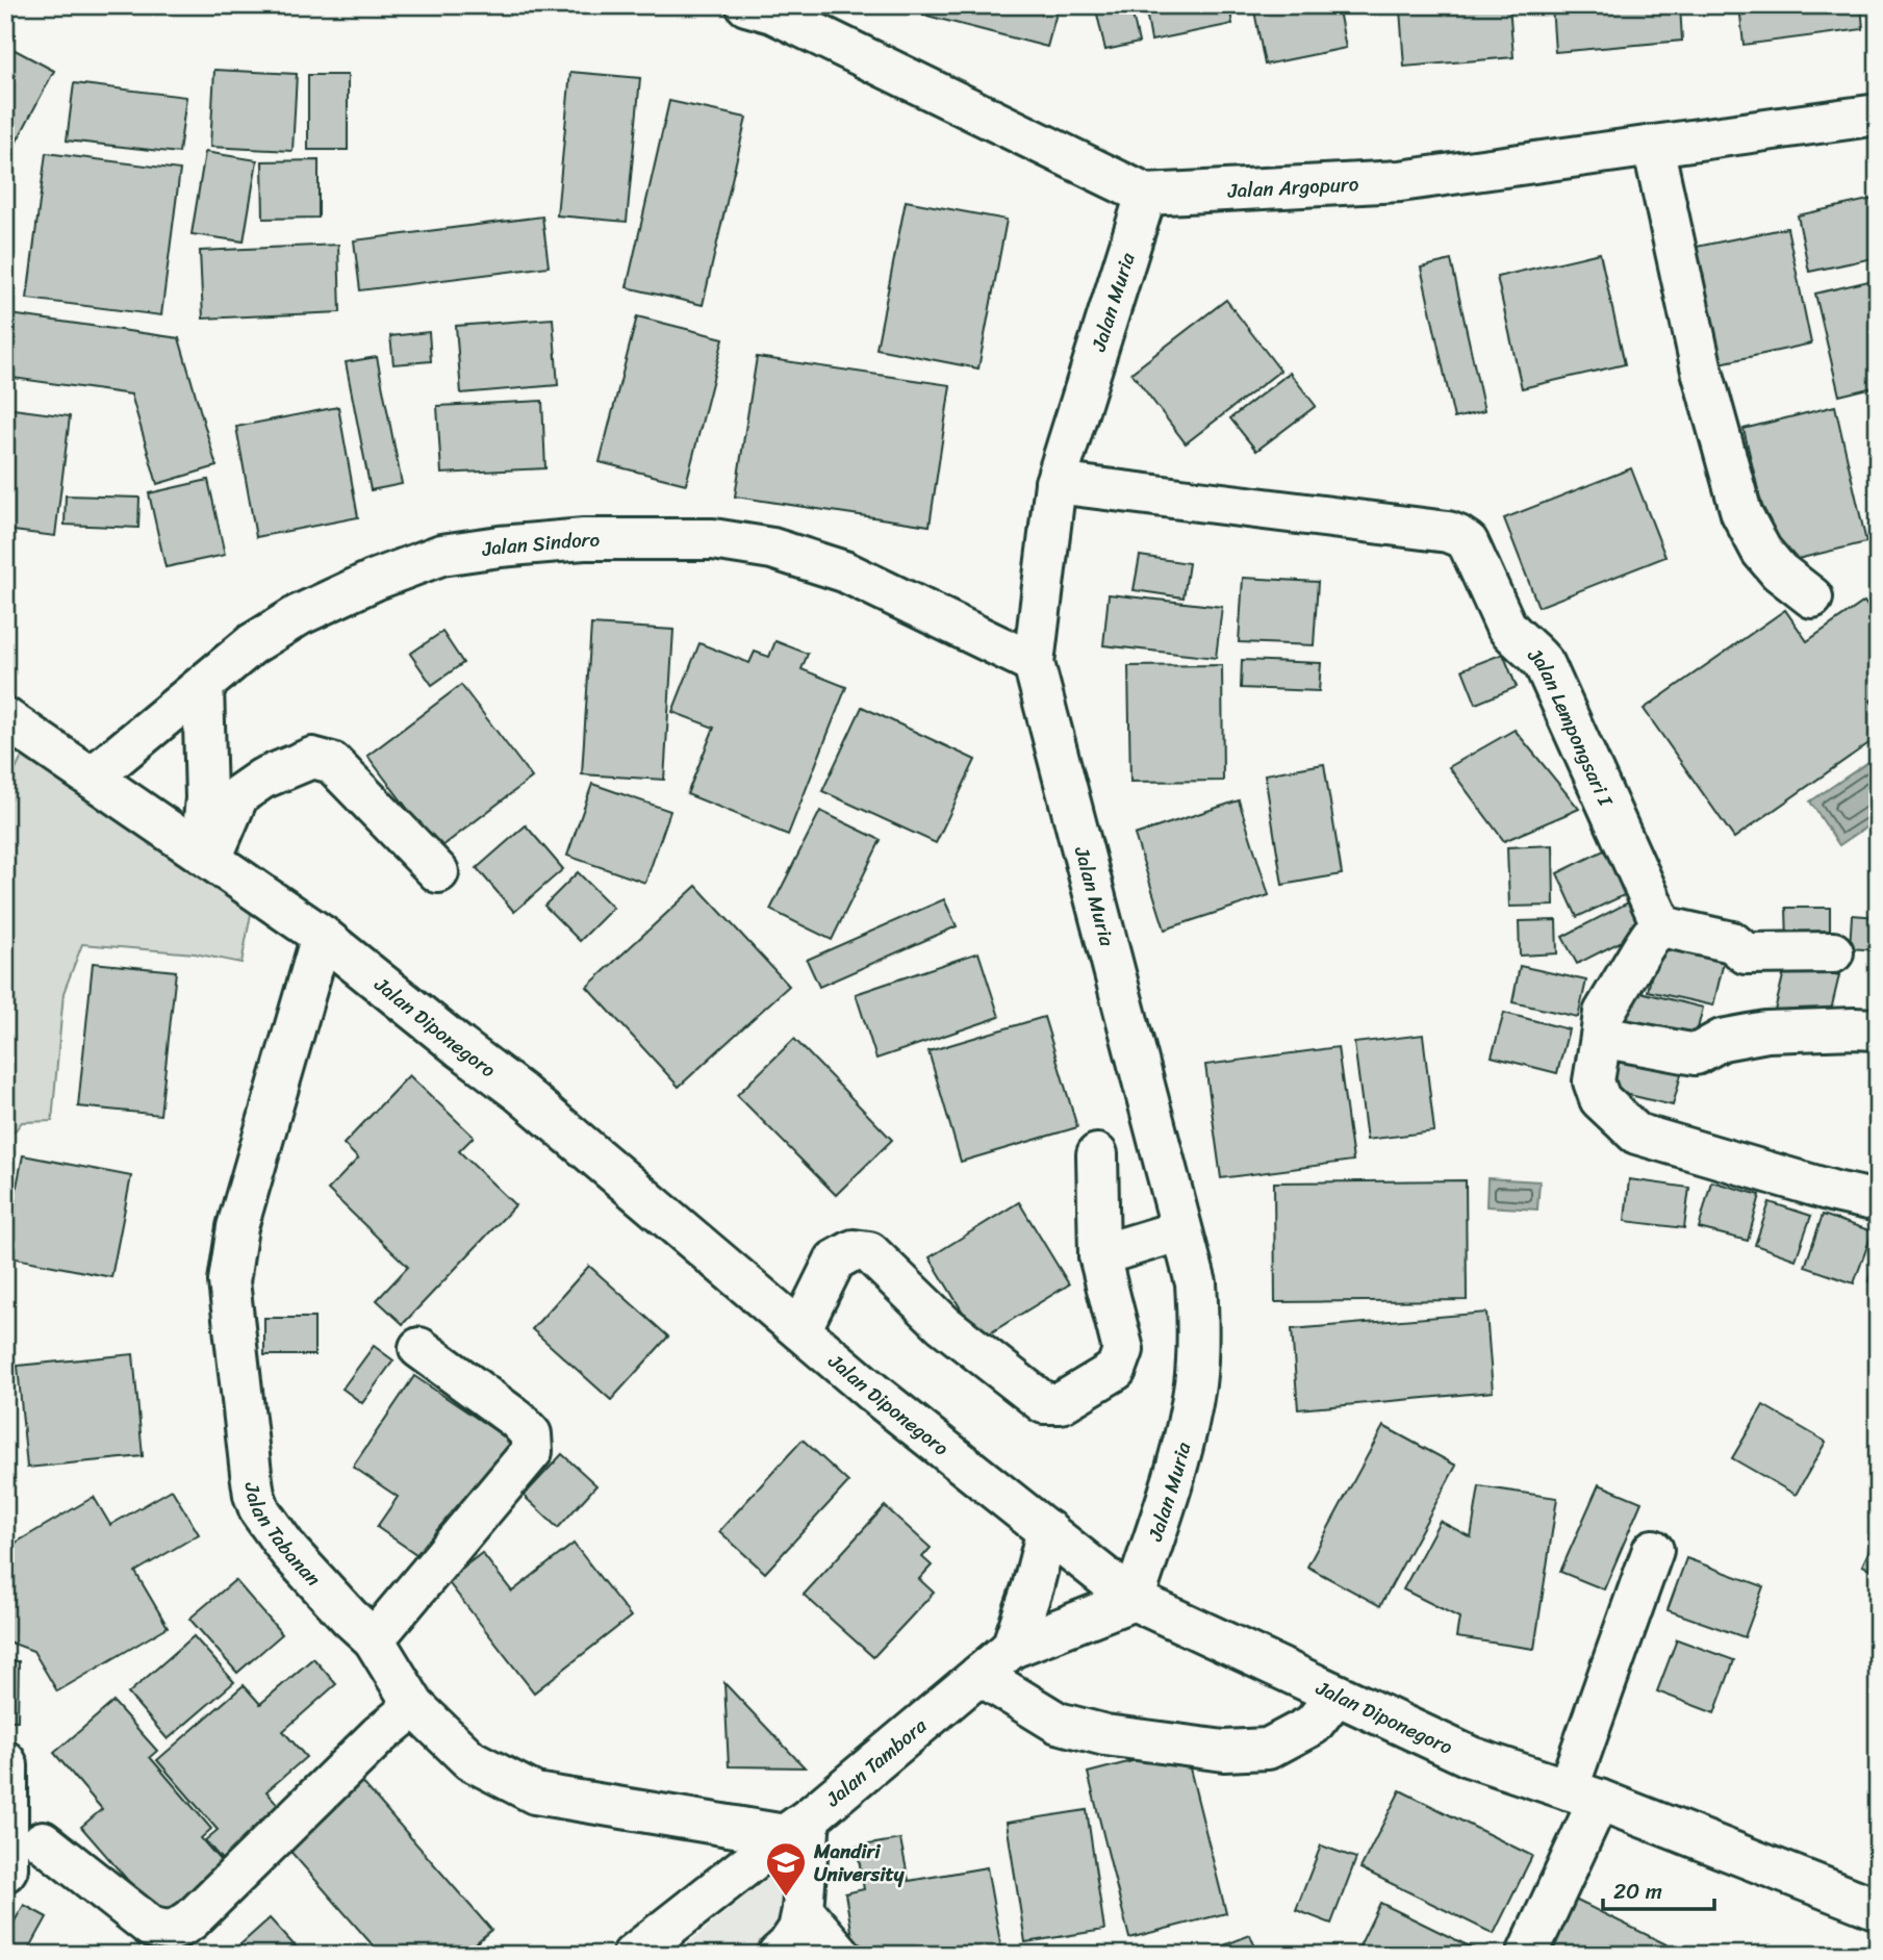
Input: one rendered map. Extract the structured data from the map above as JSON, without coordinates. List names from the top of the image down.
{
  "streets": {
    "street": [
      "Jalan Argopuro",
      "Jalan Muria",
      "Jalan Sindoro",
      "Jalan Lempongsari I",
      "Jalan Diponegoro",
      "Jalan Tabanan",
      "Jalan Tambora"
    ]
  },
  "crossings": [
    ["Jalan Argopuro", "Jalan Muria"],
    ["Jalan Muria", "Jalan Sindoro"],
    ["Jalan Muria", "Jalan Lempongsari I"],
    ["Jalan Muria", "Jalan Diponegoro"],
    ["Jalan Muria", "Jalan Tambora"],
    ["Jalan Sindoro", "Jalan Diponegoro"],
    ["Jalan Diponegoro", "Jalan Tabanan"],
    ["Jalan Diponegoro", "Jalan Tambora"],
    ["Jalan Tabanan", "Jalan Tambora"]
  ],
  "places": {
    "school or university": ["Mandiri University"]
  },
  "scale_bar": "20 m"
}
